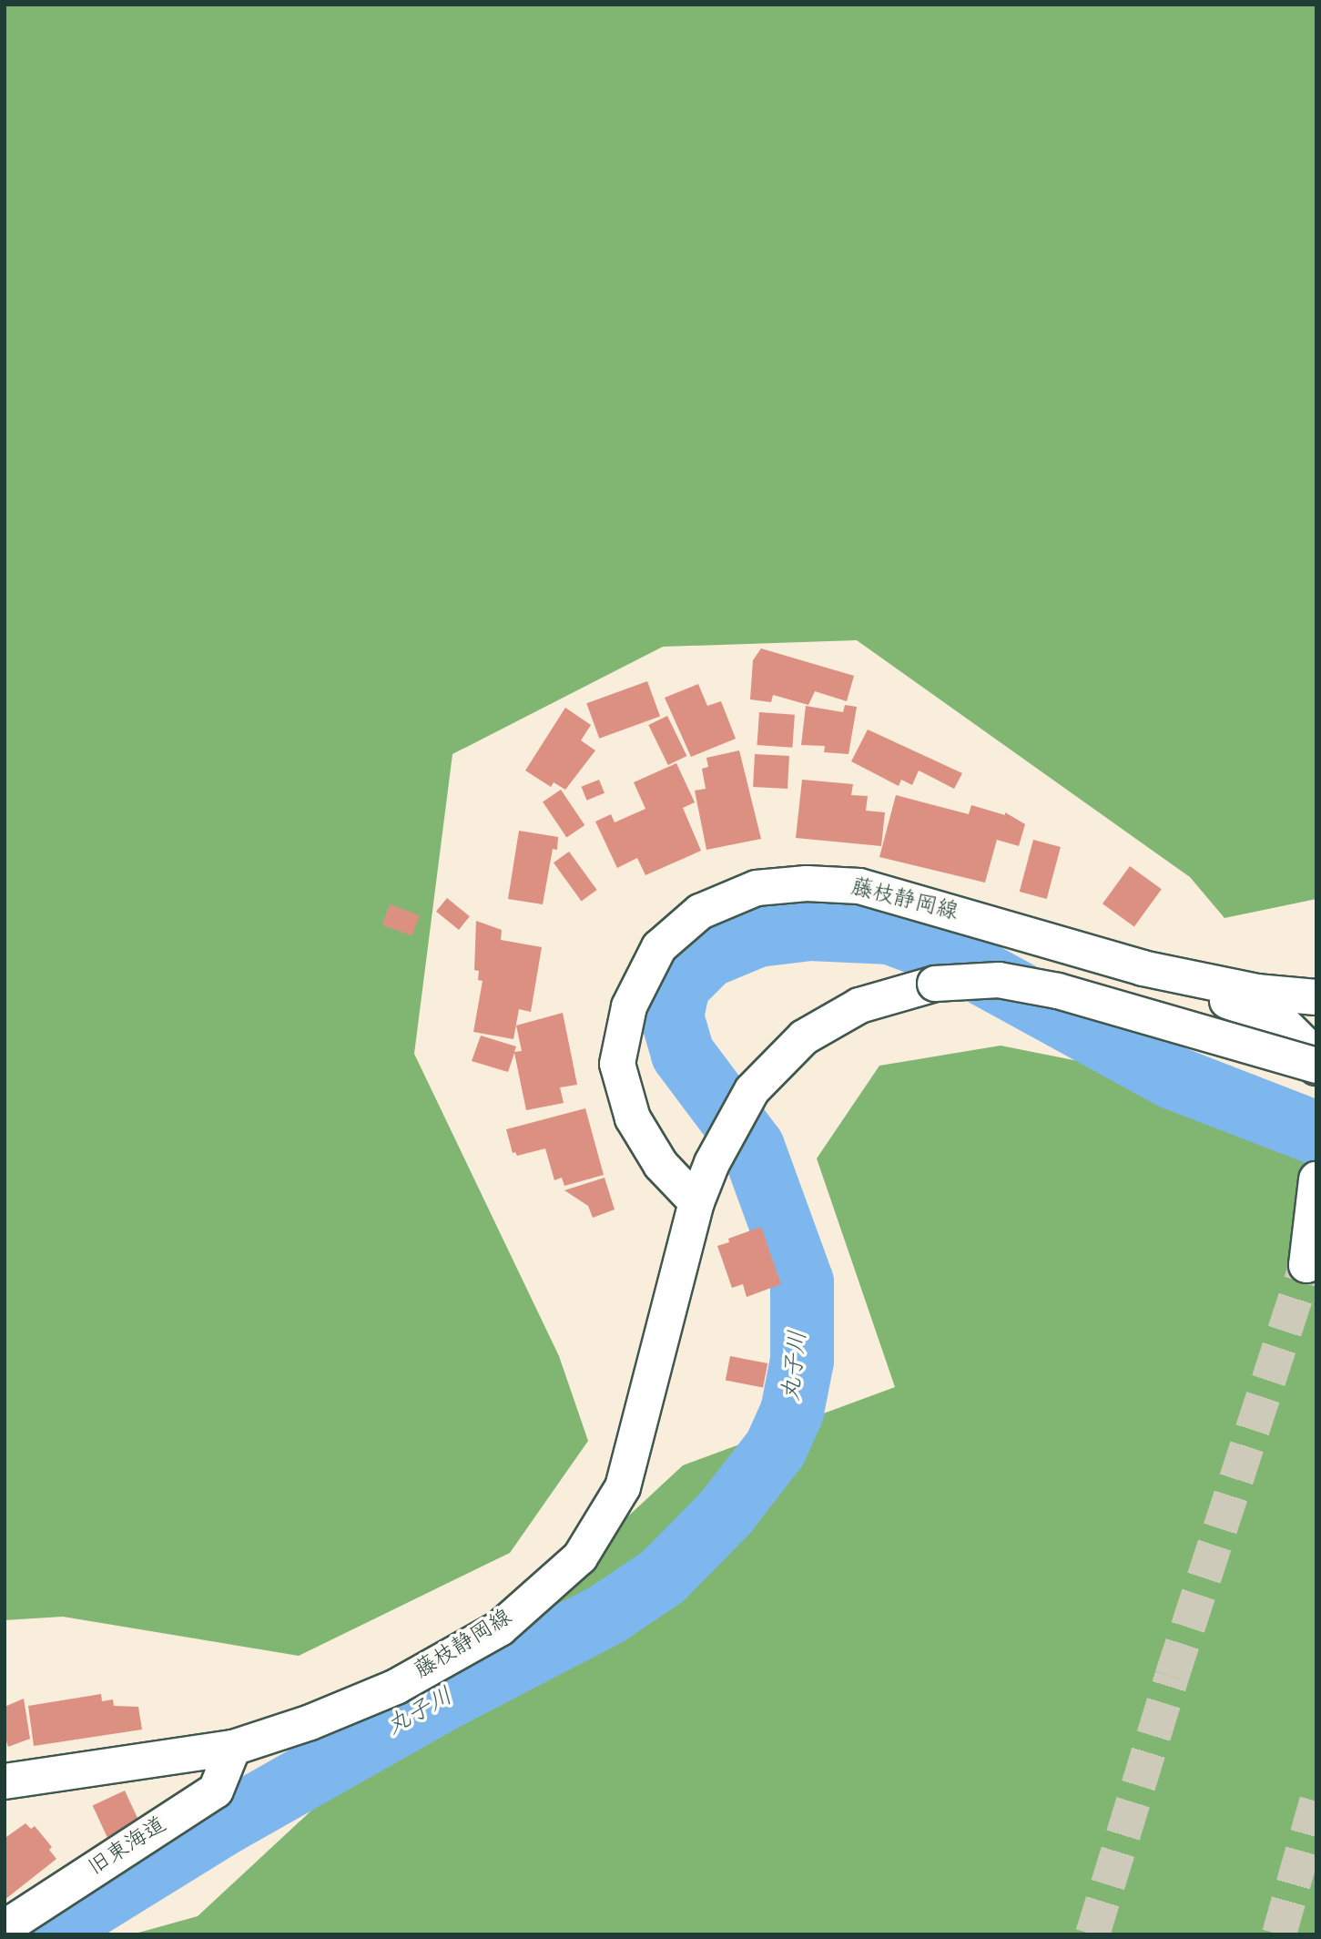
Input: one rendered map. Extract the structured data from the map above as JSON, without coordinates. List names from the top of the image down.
{
  "streets": {
    "main road": ["藤枝静岡線", "旧東海道"]
  },
  "crossings": [
    ["藤枝静岡線", "旧東海道"]
  ],
  "water": ["丸子川"]
}
